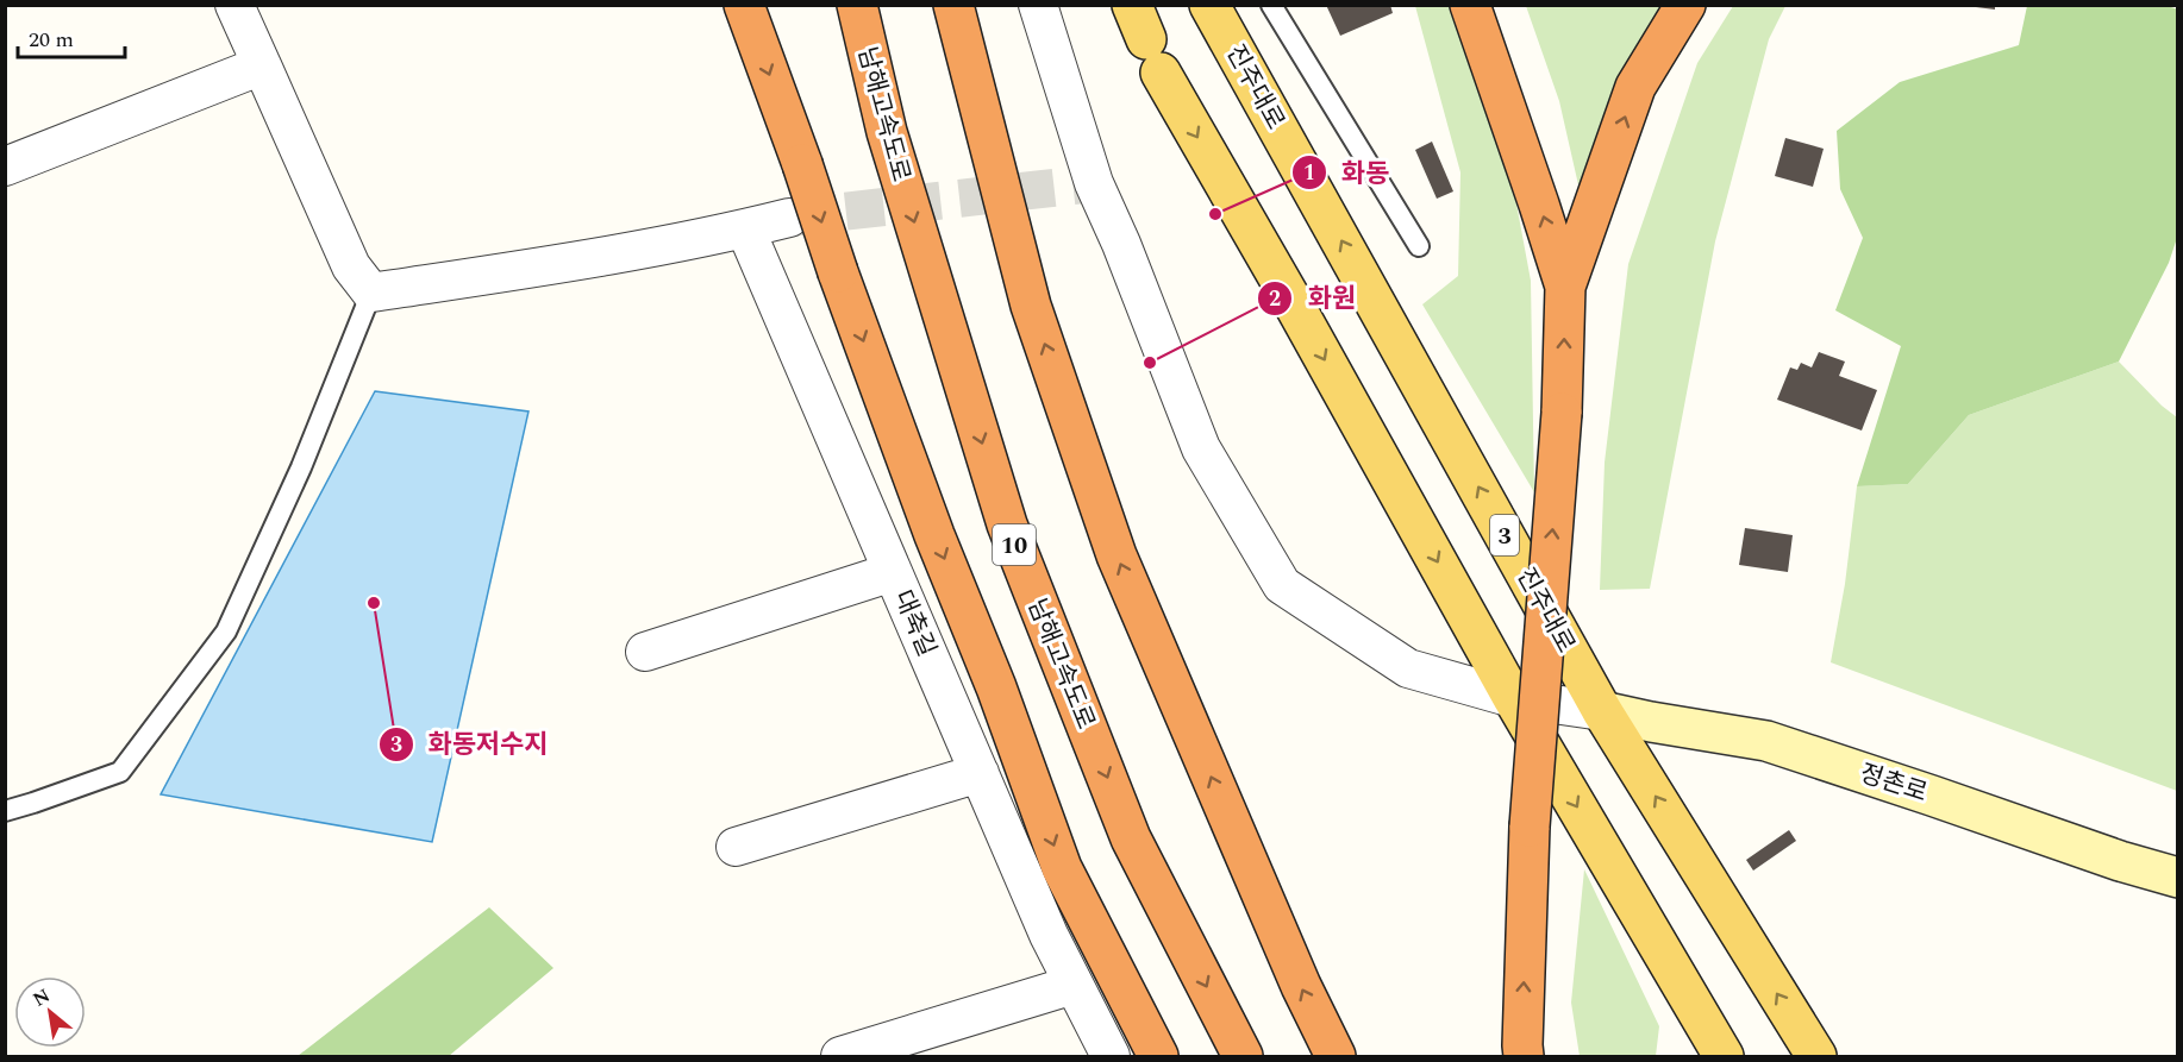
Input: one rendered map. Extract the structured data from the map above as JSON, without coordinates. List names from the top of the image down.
{
  "streets": {
    "highway": ["남해고속도로", "10"],
    "main road": ["진주대로", "3", "정촌로"],
    "street": ["대축길"]
  },
  "crossings": [
    ["진주대로", "정촌로"]
  ],
  "places": ["화동", "화원", "화동저수지"],
  "scale_bar": "20 m",
  "north": "top left"
}
